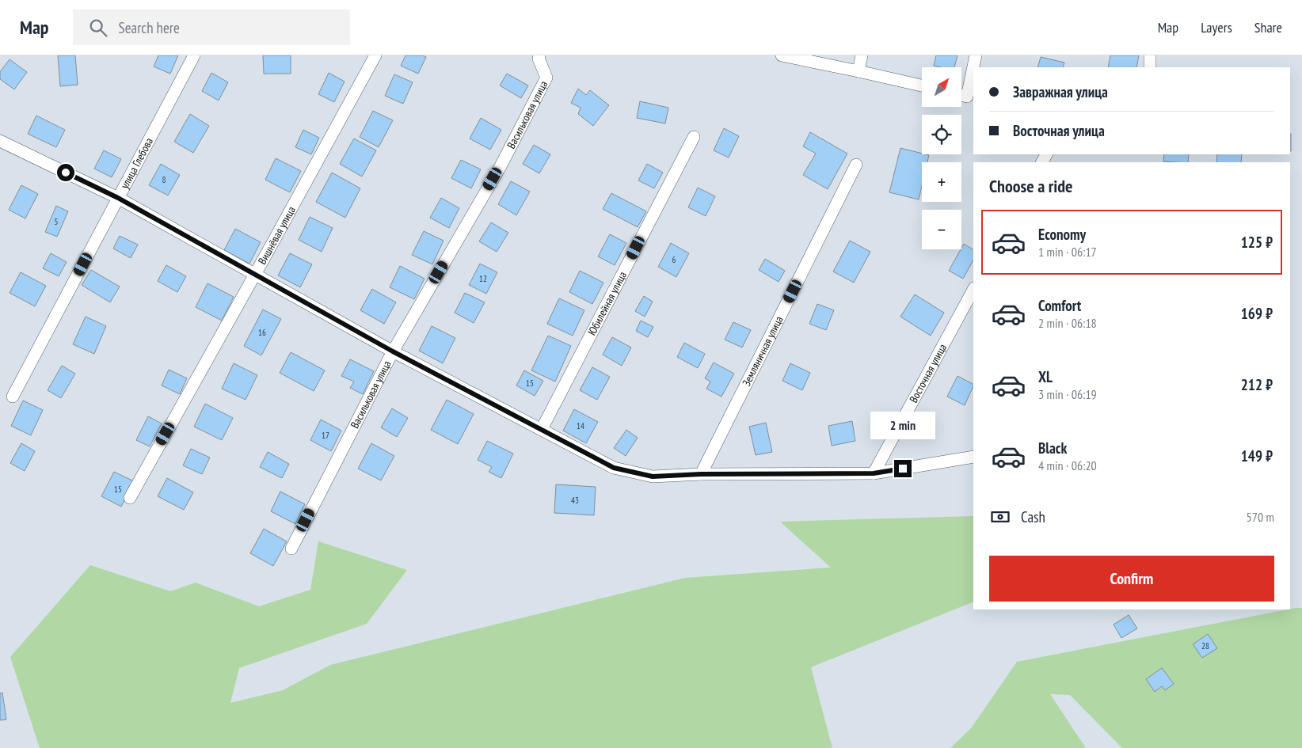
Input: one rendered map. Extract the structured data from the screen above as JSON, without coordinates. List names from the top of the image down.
{
  "streets": {
    "street": [
      "Васильковая улица",
      "улица Глебова",
      "Вишнёвая улица",
      "Юбилейная улица",
      "Земляничная улица",
      "Восточная улица"
    ]
  },
  "house_numbers": [
    "8",
    "5",
    "6",
    "12",
    "16",
    "15",
    "14",
    "17",
    "15",
    "43",
    "28"
  ],
  "north": "top right",
  "page": {
    "header": "Map",
    "search": "Search here",
    "nav": ["Map", "Layers", "Share"],
    "map_buttons": ["+", "−"],
    "banner": ["Завражная улица", "Восточная улица"],
    "heading": "Choose a ride",
    "list": [
      {
        "name": "Economy",
        "note": "1 min · 06:17",
        "value": "125 ₽"
      },
      {
        "name": "Comfort",
        "note": "2 min · 06:18",
        "value": "169 ₽"
      },
      {
        "name": "XL",
        "note": "3 min · 06:19",
        "value": "212 ₽"
      },
      {
        "name": "Black",
        "note": "4 min · 06:20",
        "value": "149 ₽"
      }
    ],
    "bubble": "2 min",
    "pay": ["Cash", "570 m"],
    "buttons": "Confirm"
  }
}
